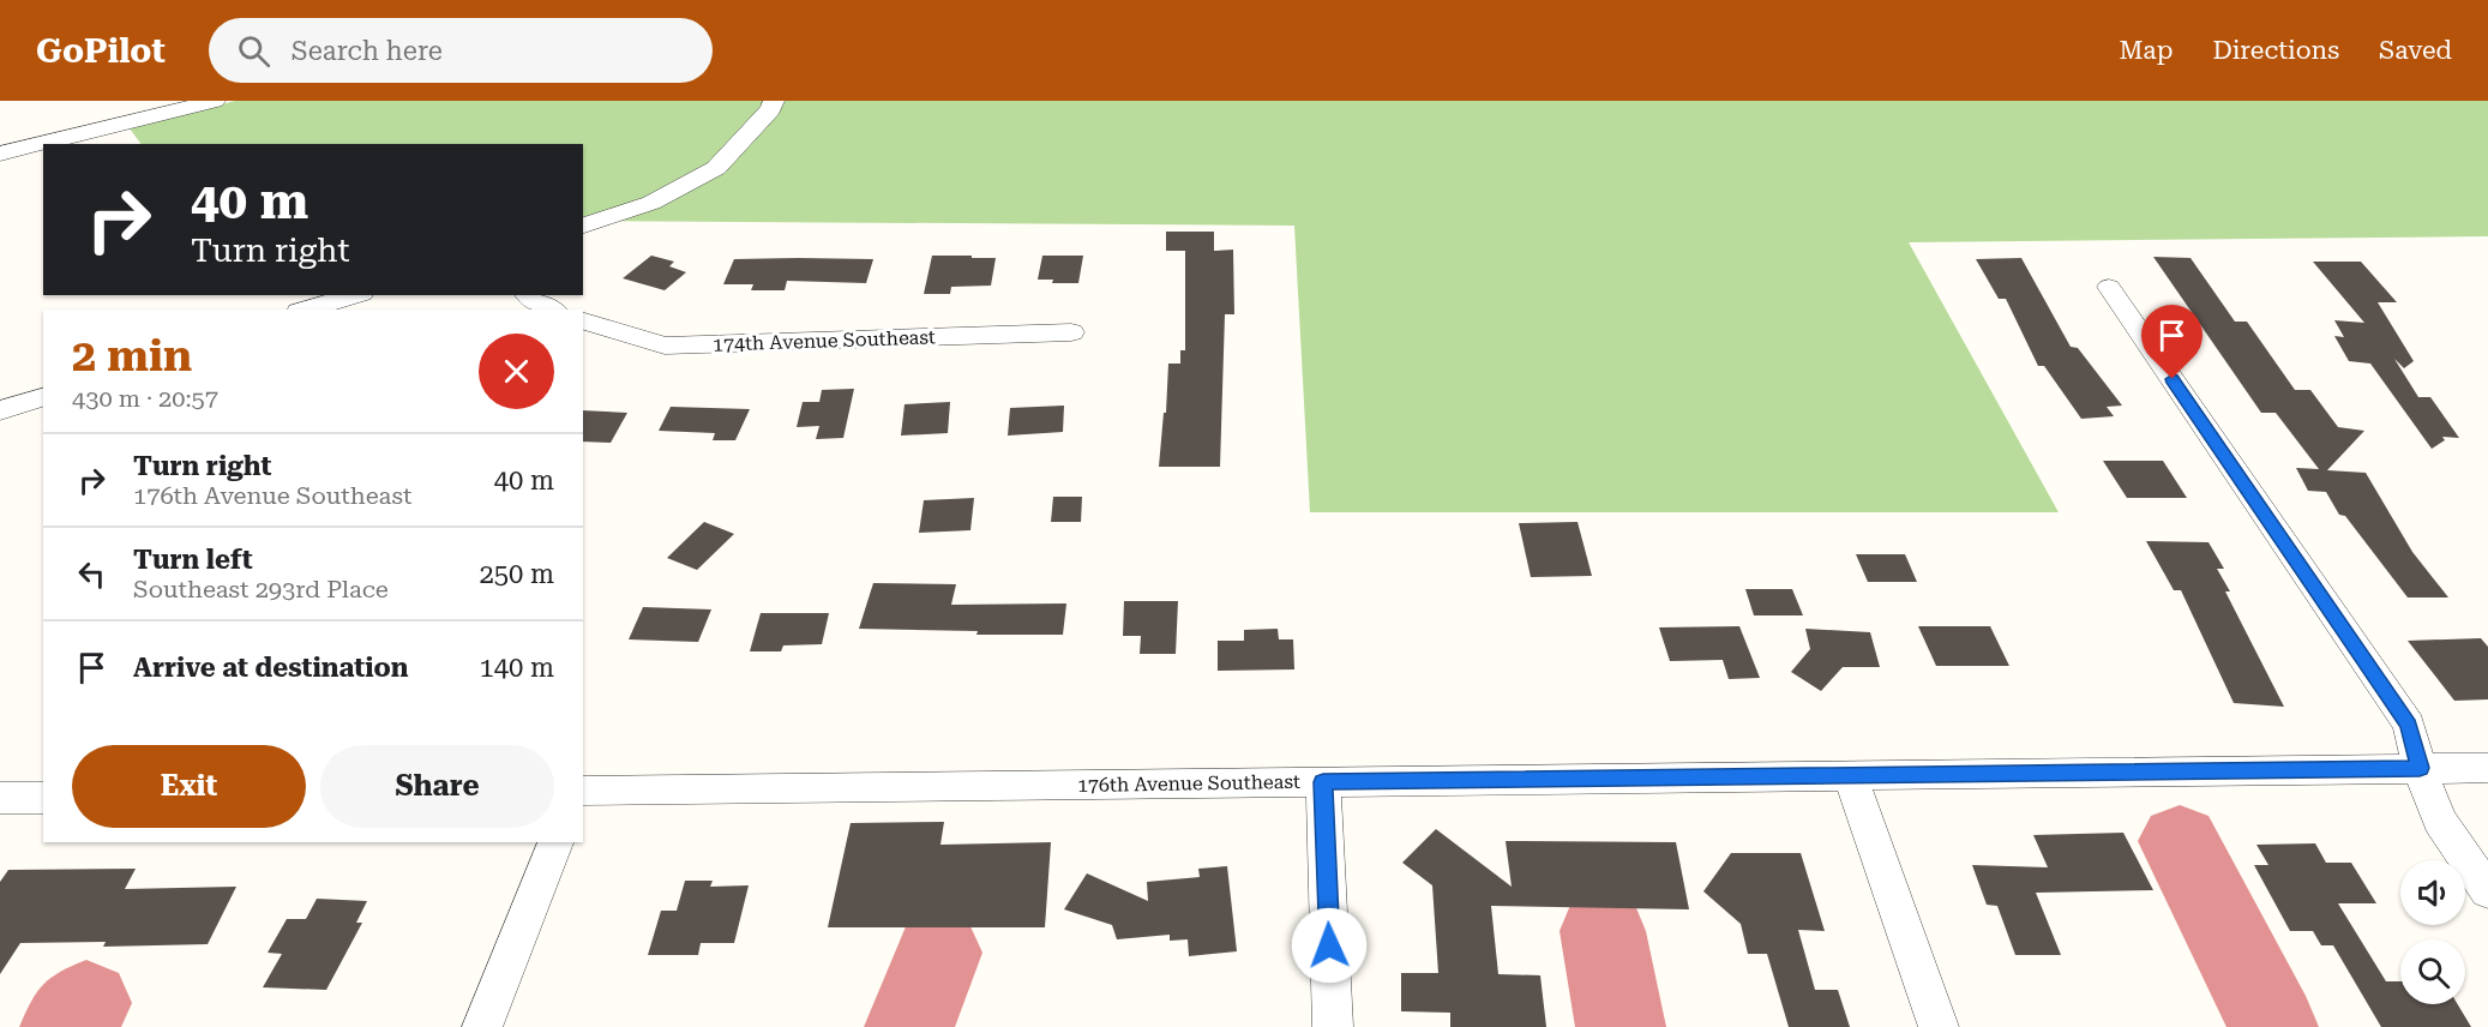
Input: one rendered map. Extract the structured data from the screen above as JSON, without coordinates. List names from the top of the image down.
{
  "streets": {
    "street": ["174th Avenue Southeast", "176th Avenue Southeast"]
  },
  "page": {
    "header": "GoPilot",
    "search": "Search here",
    "nav": ["Map", "Directions", "Saved"],
    "turn": ["40 m", "Turn right"],
    "heading": ["2 min", "430 m · 20:57"],
    "list": [
      {
        "name": "Turn right",
        "note": "176th Avenue Southeast",
        "value": "40 m"
      },
      {
        "name": "Turn left",
        "note": "Southeast 293rd Place",
        "value": "250 m"
      },
      {
        "name": "Arrive at destination",
        "value": "140 m"
      }
    ],
    "buttons": ["Exit", "Share"]
  }
}
